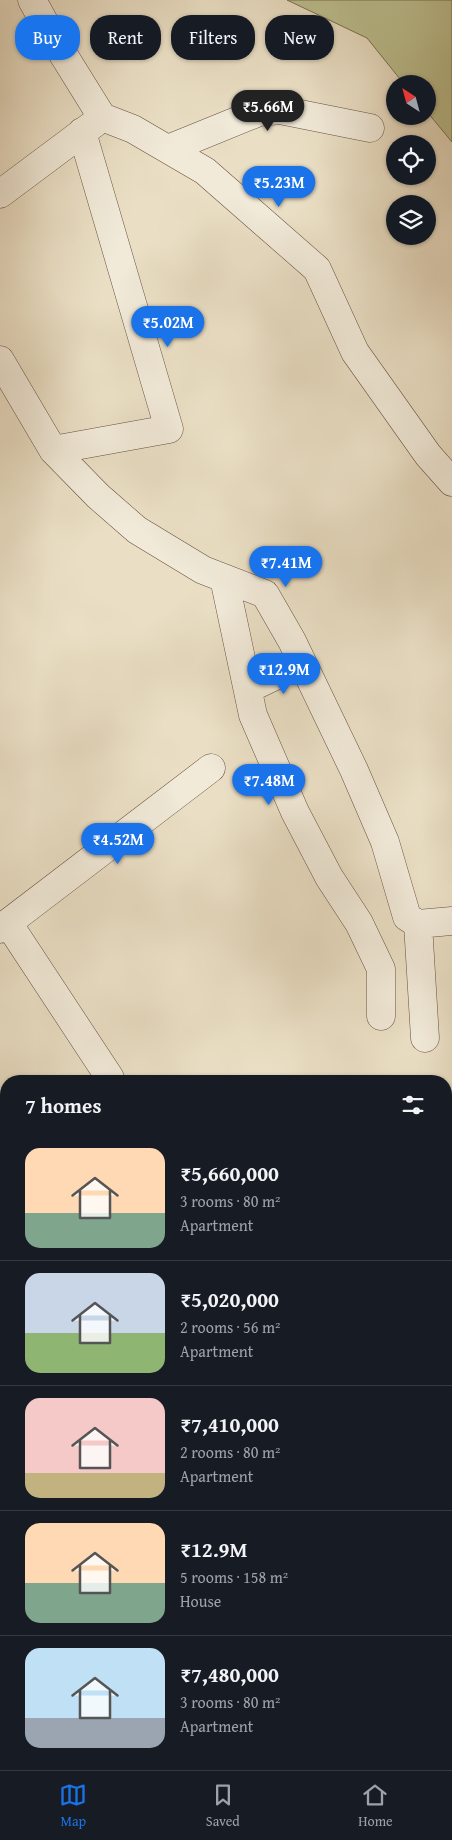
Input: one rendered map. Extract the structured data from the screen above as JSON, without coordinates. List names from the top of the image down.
{
  "north": "top left",
  "page": {
    "chip": [
      "Buy",
      "Rent",
      "Filters",
      "New"
    ],
    "price": [
      "₹5.66M",
      "₹5.23M",
      "₹5.02M",
      "₹7.41M",
      "₹12.9M",
      "₹7.48M",
      "₹4.52M"
    ],
    "heading": "7 homes",
    "list": [
      {
        "name": "₹5,660,000",
        "note": "3 rooms · 80 m² · Apartment"
      },
      {
        "name": "₹5,020,000",
        "note": "2 rooms · 56 m² · Apartment"
      },
      {
        "name": "₹7,410,000",
        "note": "2 rooms · 80 m² · Apartment"
      },
      {
        "name": "₹12.9M",
        "note": "5 rooms · 158 m² · House"
      },
      {
        "name": "₹7,480,000",
        "note": "3 rooms · 80 m² · Apartment"
      }
    ],
    "tabs": ["Map", "Saved", "Home"]
  }
}
